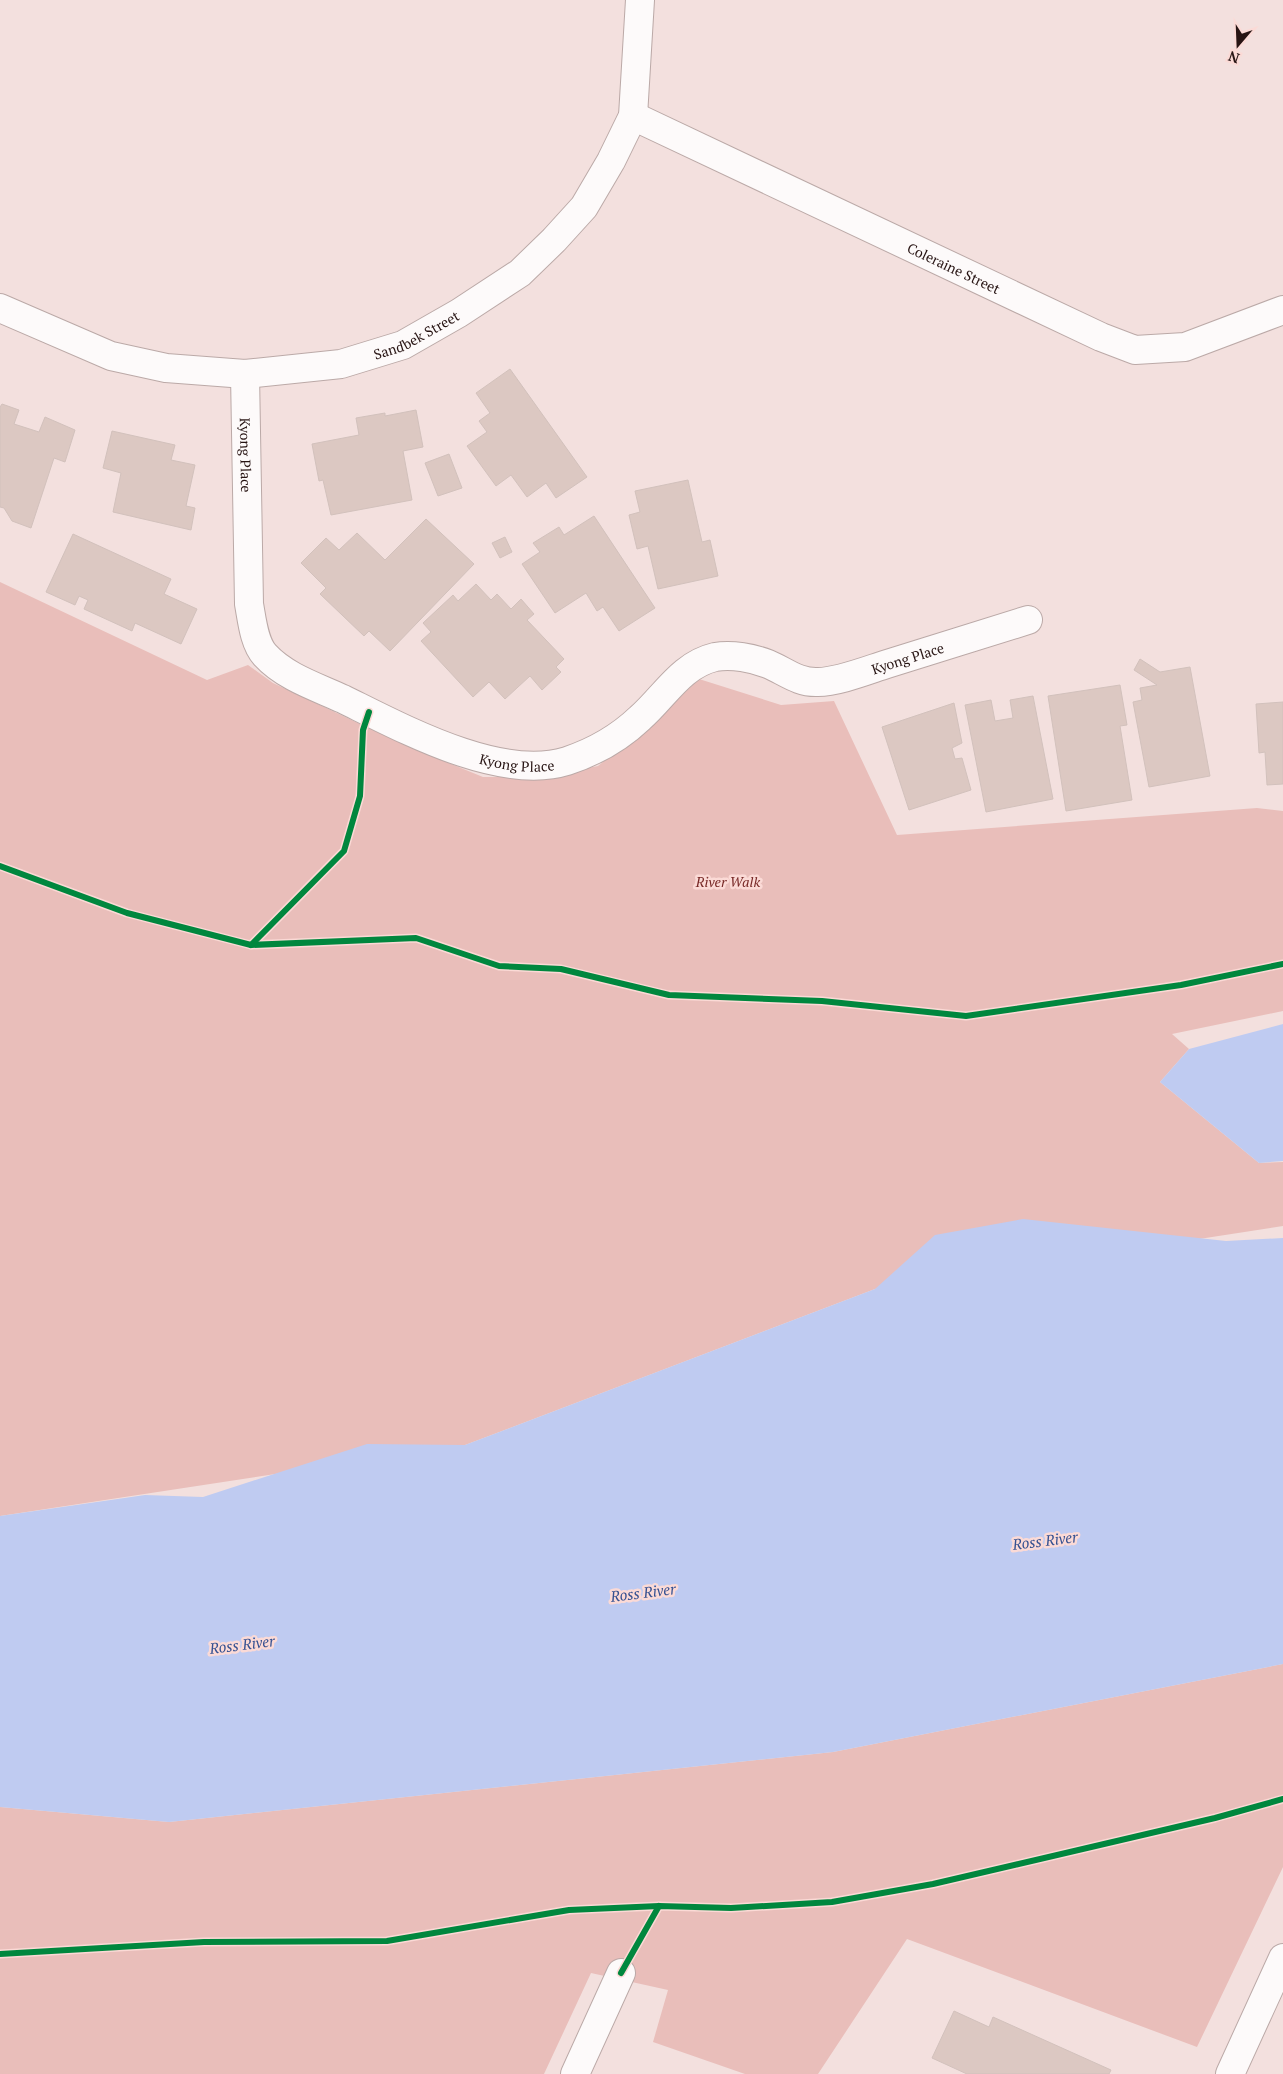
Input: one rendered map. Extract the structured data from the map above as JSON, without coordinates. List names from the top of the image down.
{
  "streets": {
    "street": ["Coleraine Street", "Sandbek Street", "Kyong Place"]
  },
  "crossings": [
    ["Coleraine Street", "Sandbek Street"],
    ["Sandbek Street", "Kyong Place"]
  ],
  "water": ["Ross River"],
  "parks": ["River Walk"],
  "north": "bottom"
}
